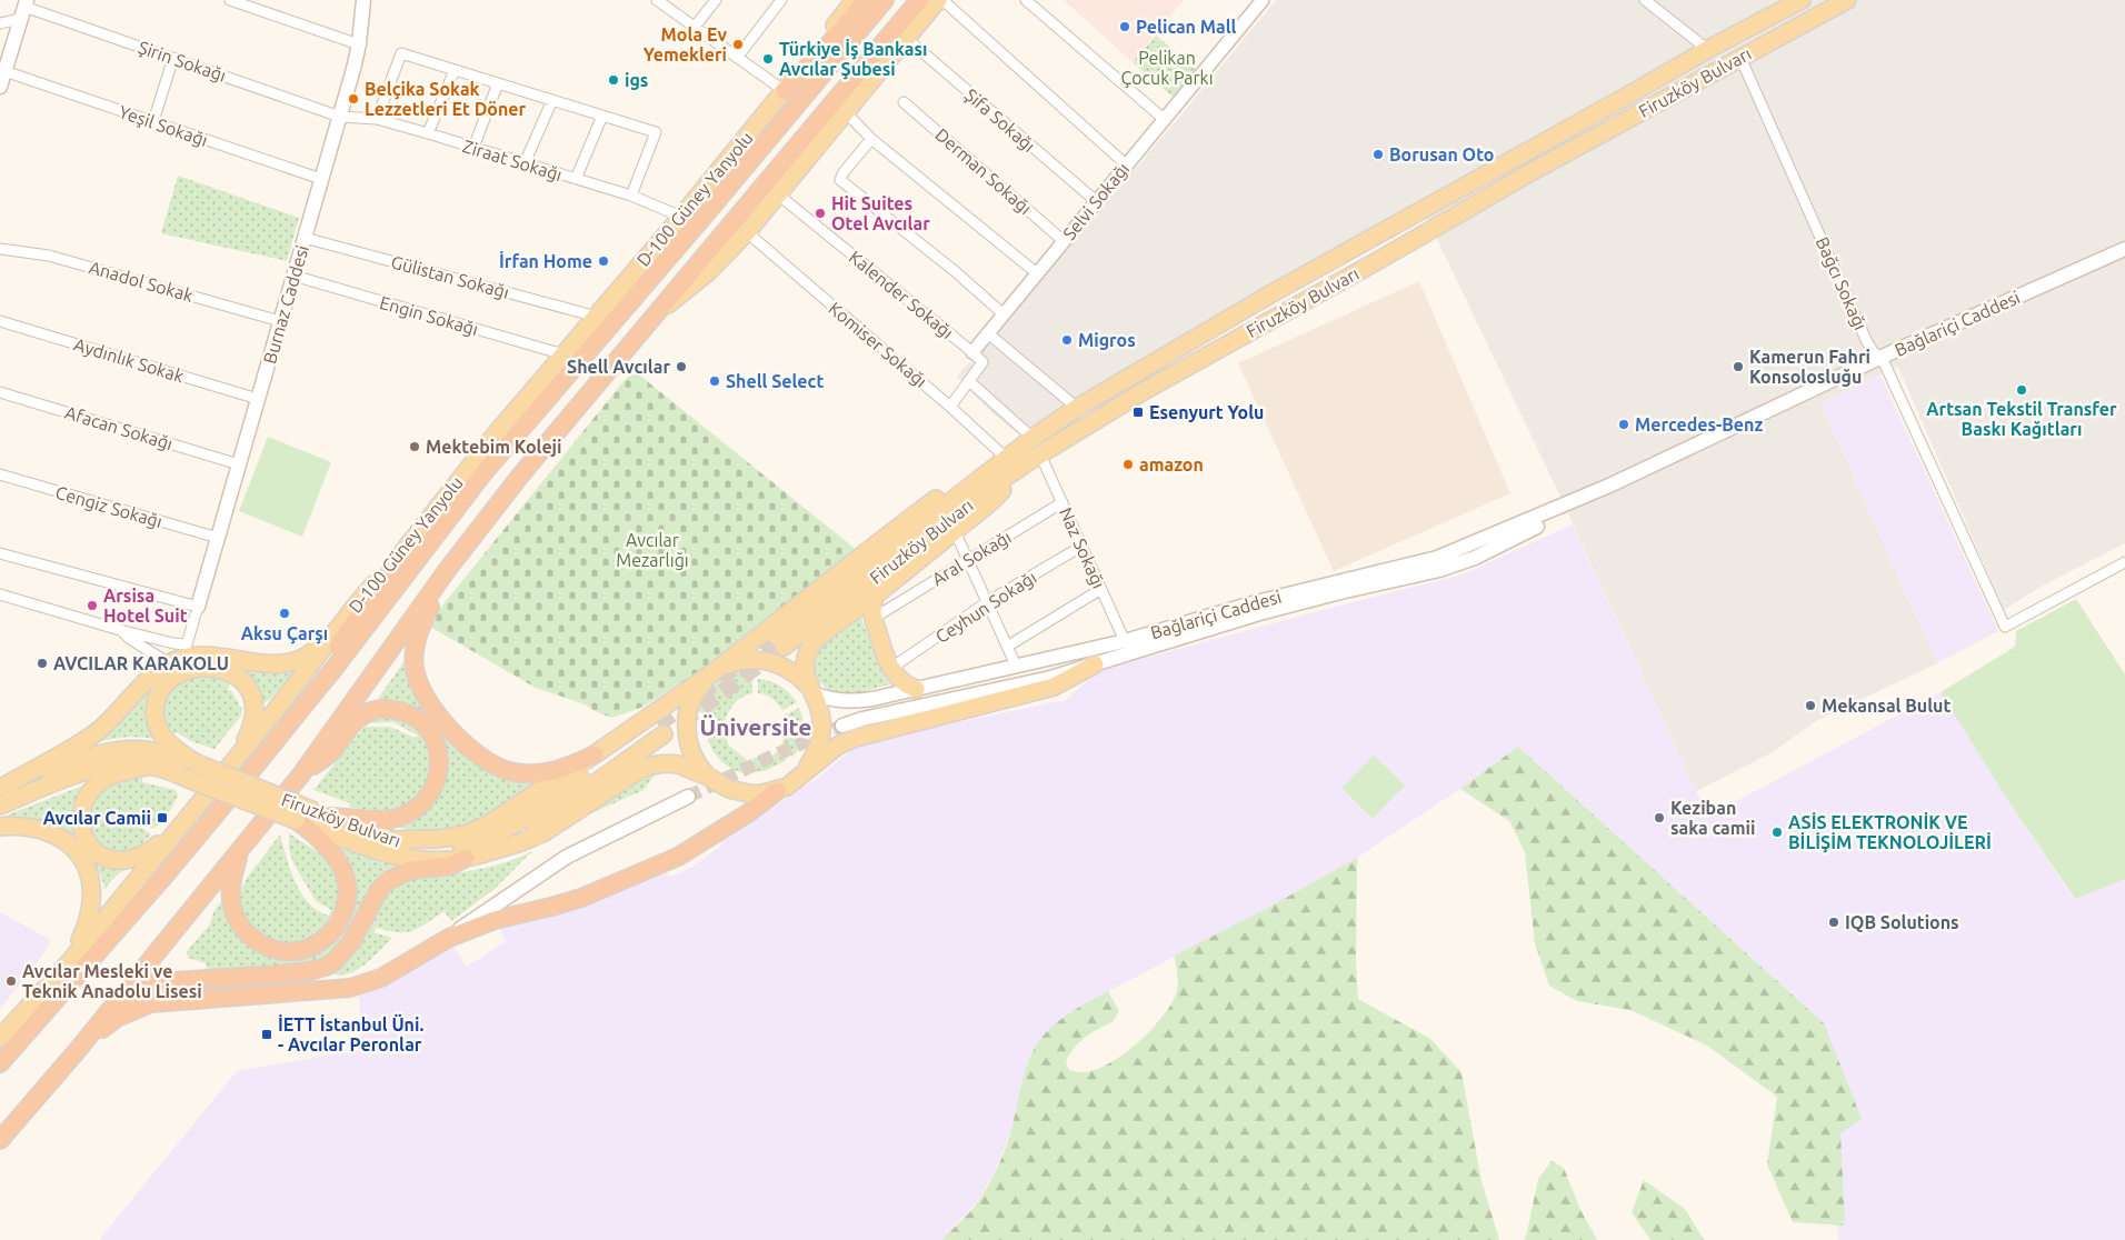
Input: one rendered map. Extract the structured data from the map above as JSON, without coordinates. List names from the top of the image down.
{
  "streets": {
    "main road": [
      "Firuzköy Bulvarı",
      "D-100 Güney Yanyolu",
      "Burnaz Caddesi",
      "Bağlariçi Caddesi"
    ],
    "street": [
      "Şirin Sokağı",
      "Şifa Sokağı",
      "Yeşil Sokağı",
      "Ziraat Sokağı",
      "Derman Sokağı",
      "Selvi Sokağı",
      "Gülistan Sokağı",
      "Anadol Sokak",
      "Bağcı Sokağı",
      "Kalender Sokağı",
      "Engin Sokağı",
      "Komiser Sokağı",
      "Aydınlık Sokak",
      "Afacan Sokağı",
      "Cengiz Sokağı",
      "Naz Sokağı",
      "Aral Sokağı",
      "Ceyhun Sokağı"
    ]
  },
  "crossings": [
    ["Şirin Sokağı", "Ziraat Sokağı"],
    ["Şirin Sokağı", "Burnaz Caddesi"],
    ["Firuzköy Bulvarı", "Bağcı Sokağı"],
    ["Firuzköy Bulvarı", "Komiser Sokağı"],
    ["Firuzköy Bulvarı", "Naz Sokağı"],
    ["Şifa Sokağı", "Selvi Sokağı"],
    ["Yeşil Sokağı", "Burnaz Caddesi"],
    ["Ziraat Sokağı", "D-100 Güney Yanyolu"],
    ["Ziraat Sokağı", "Burnaz Caddesi"],
    ["Derman Sokağı", "Selvi Sokağı"],
    ["D-100 Güney Yanyolu", "Gülistan Sokağı"],
    ["D-100 Güney Yanyolu", "Engin Sokağı"],
    ["Selvi Sokağı", "Kalender Sokağı"],
    ["Gülistan Sokağı", "Burnaz Caddesi"],
    ["Anadol Sokak", "Burnaz Caddesi"],
    ["Bağcı Sokağı", "Bağlariçi Caddesi"],
    ["Burnaz Caddesi", "Engin Sokağı"],
    ["Burnaz Caddesi", "Aydınlık Sokak"],
    ["Burnaz Caddesi", "Afacan Sokağı"],
    ["Burnaz Caddesi", "Cengiz Sokağı"],
    ["Bağlariçi Caddesi", "Naz Sokağı"],
    ["Naz Sokağı", "Aral Sokağı"],
    ["Naz Sokağı", "Ceyhun Sokağı"]
  ],
  "districts": ["Üniversite"],
  "parks": ["Pelikan Çocuk Parkı", "Avcılar Mezarlığı"],
  "places": {
    "other": [
      "Pelican Mall",
      "Mola Ev Yemekleri",
      "Türkiye İş Bankası Avcılar Şubesi",
      "igs",
      "Belçika Sokak Lezzetleri Et Döner",
      "Borusan Oto",
      "Hit Suites Otel Avcılar",
      "İrfan Home",
      "Migros",
      "Shell Avcılar",
      "Kamerun Fahri Konsolosluğu",
      "Shell Select",
      "Artsan Tekstil Transfer Baskı Kağıtları",
      "Mercedes-Benz",
      "Mektebim Koleji",
      "amazon",
      "Arsisa Hotel Suit",
      "Aksu Çarşı",
      "AVCILAR KARAKOLU",
      "Mekansal Bulut",
      "Keziban saka camii",
      "ASİS ELEKTRONİK VE BİLİŞİM TEKNOLOJİLERİ",
      "IQB Solutions",
      "Avcılar Mesleki ve Teknik Anadolu Lisesi"
    ],
    "transit": ["Esenyurt Yolu", "Avcılar Camii", "İETT İstanbul Üni. - Avcılar Peronlar"]
  }
}
